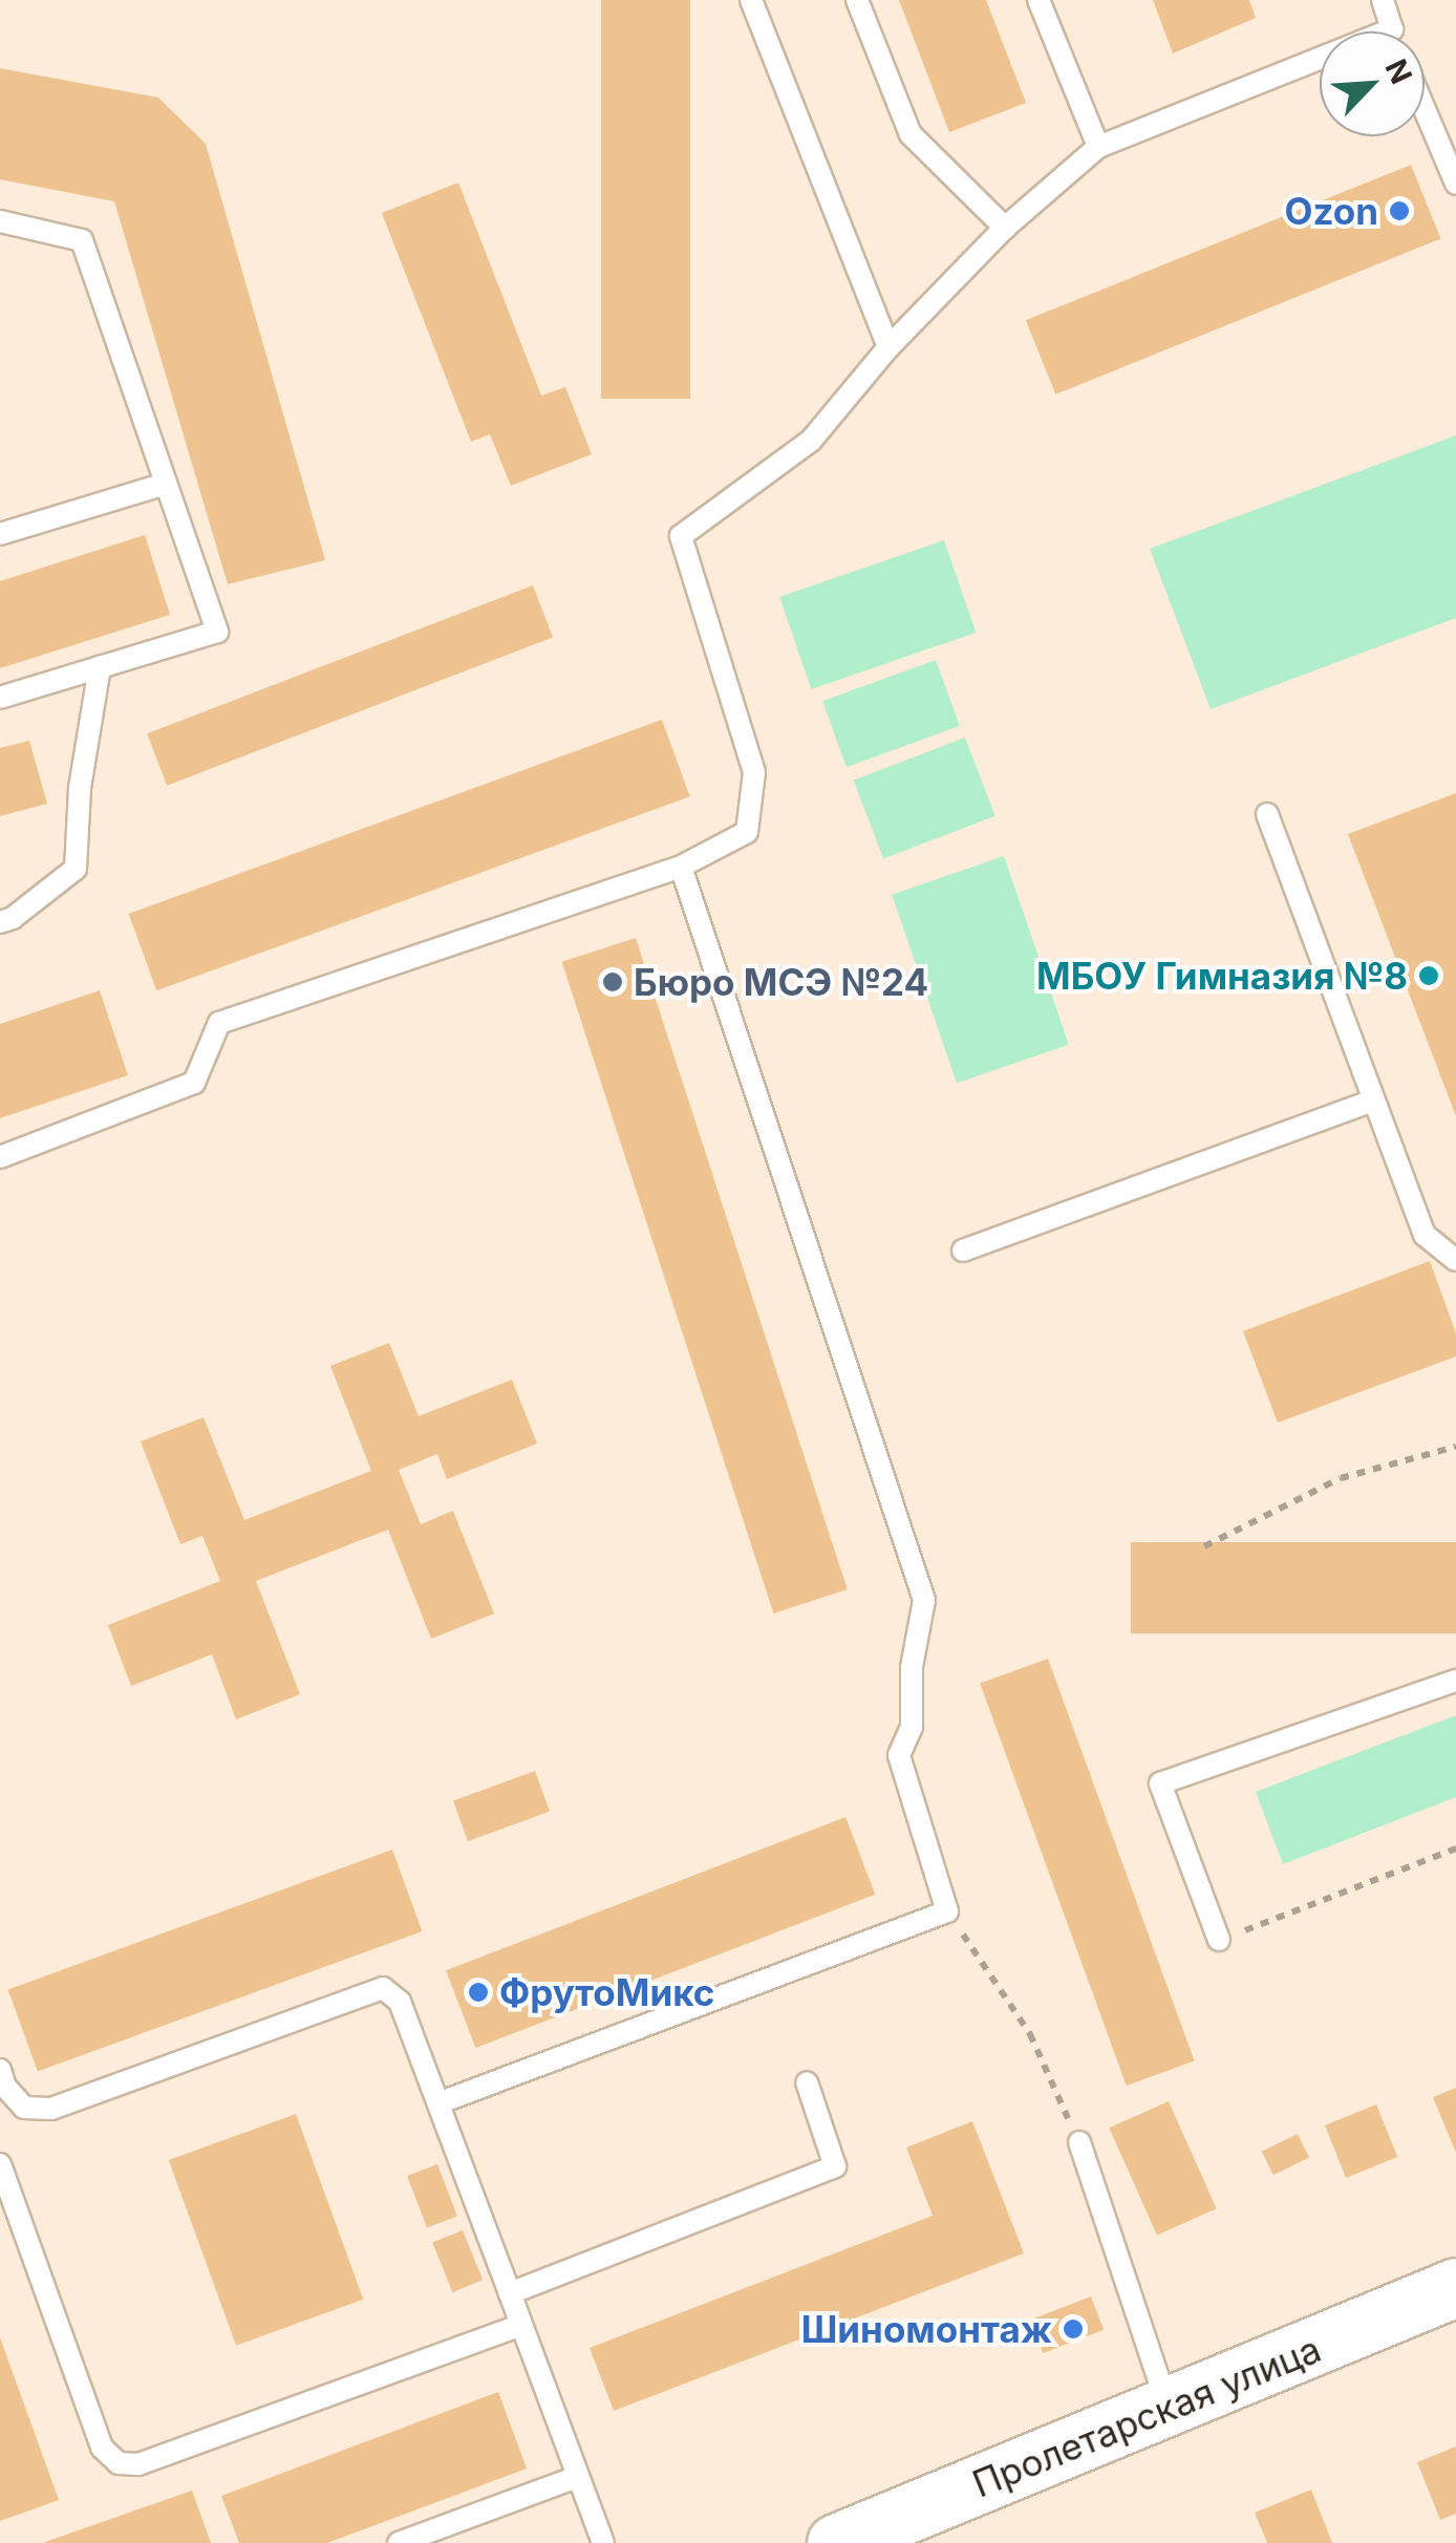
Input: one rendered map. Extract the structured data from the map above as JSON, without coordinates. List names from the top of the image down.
{
  "streets": {
    "main road": ["Пролетарская улица"]
  },
  "places": [
    "Ozon",
    "МБОУ Гимназия №8",
    "Бюро МСЭ №24",
    "ФрутоМикс",
    "Шиномонтаж"
  ],
  "north": "top right"
}
